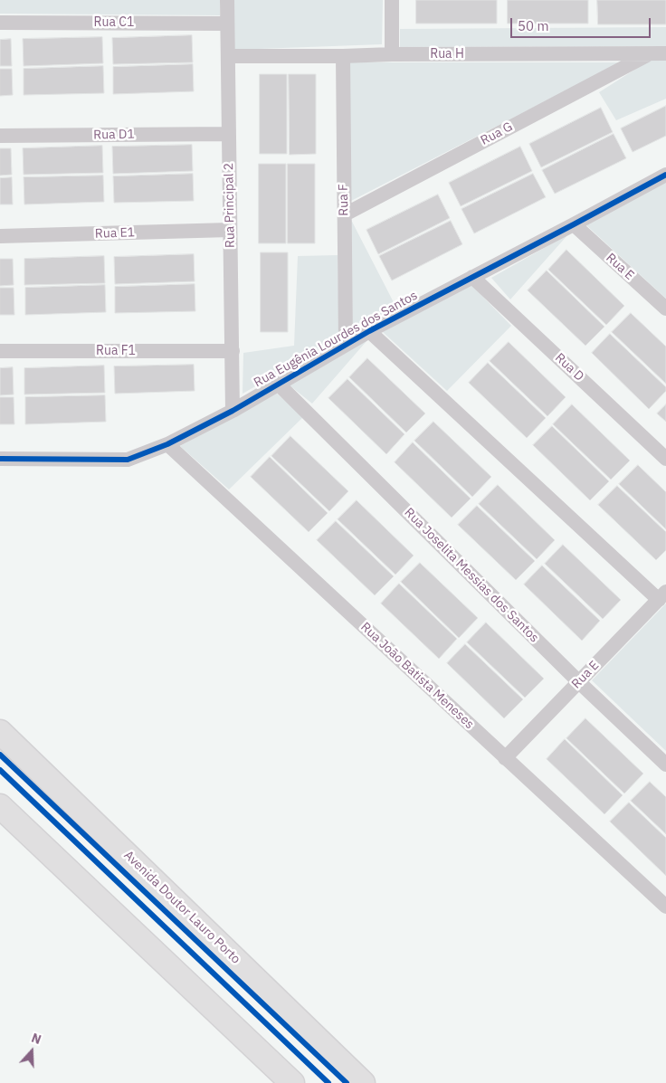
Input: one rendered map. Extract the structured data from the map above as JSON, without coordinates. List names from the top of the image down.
{
  "streets": {
    "main road": ["Avenida Doutor Lauro Porto"],
    "street": [
      "Rua C1",
      "Rua H",
      "Rua G",
      "Rua D1",
      "Rua F",
      "Rua Principal 2",
      "Rua E1",
      "Rua E",
      "Rua Eugênia Lourdes dos Santos",
      "Rua F1",
      "Rua D",
      "Rua Joselita Messias dos Santos",
      "Rua João Batista Meneses"
    ]
  },
  "crossings": [
    ["Rua C1", "Rua Principal 2"],
    ["Rua H", "Rua G"],
    ["Rua H", "Rua F"],
    ["Rua H", "Rua Principal 2"],
    ["Rua G", "Rua F"],
    ["Rua D1", "Rua Principal 2"],
    ["Rua F", "Rua Eugênia Lourdes dos Santos"],
    ["Rua Principal 2", "Rua E1"],
    ["Rua Principal 2", "Rua Eugênia Lourdes dos Santos"],
    ["Rua Principal 2", "Rua F1"],
    ["Rua E", "Rua Eugênia Lourdes dos Santos"],
    ["Rua E", "Rua Joselita Messias dos Santos"],
    ["Rua E", "Rua João Batista Meneses"],
    ["Rua Eugênia Lourdes dos Santos", "Rua D"],
    ["Rua Eugênia Lourdes dos Santos", "Rua Joselita Messias dos Santos"],
    ["Rua Eugênia Lourdes dos Santos", "Rua João Batista Meneses"]
  ],
  "scale_bar": "50 m",
  "north": "top"
}
